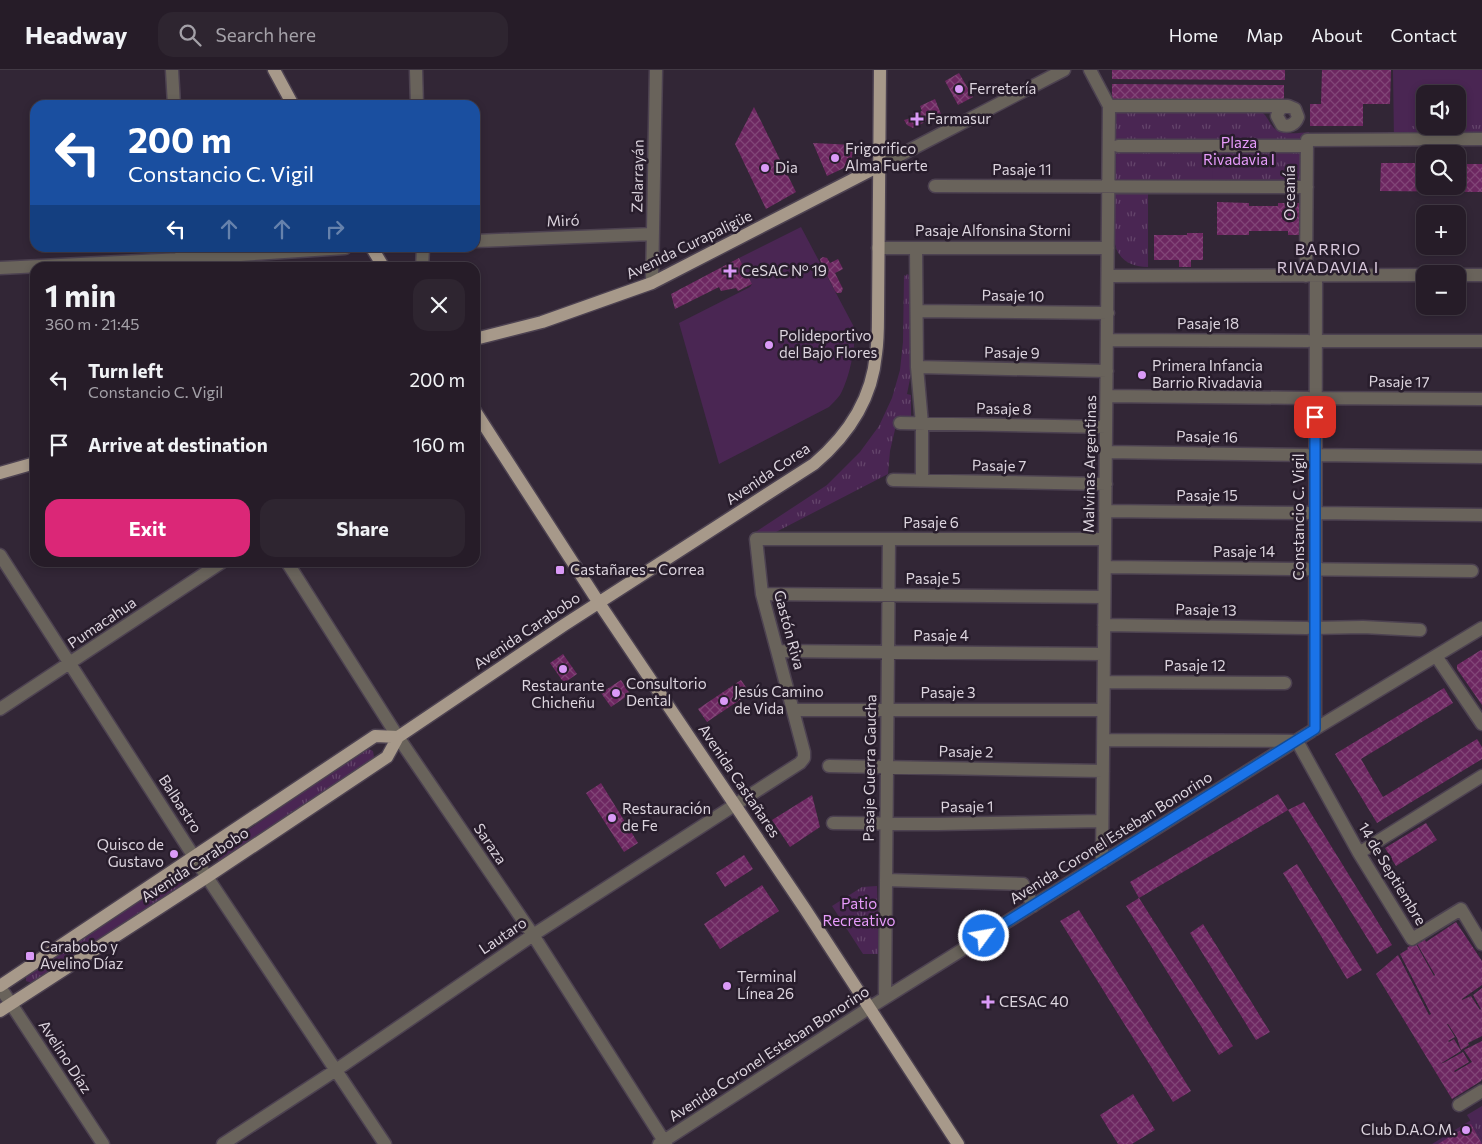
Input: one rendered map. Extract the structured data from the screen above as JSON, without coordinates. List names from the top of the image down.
{
  "streets": {
    "main road": [
      "Avenida Curapaligüe",
      "Avenida Corea",
      "Avenida Carabobo",
      "Avenida Castañares"
    ],
    "street": [
      "Pasaje 11",
      "Zelarrayán",
      "Oceanía",
      "Miró",
      "Pasaje Alfonsina Storni",
      "Pasaje 10",
      "Pasaje 18",
      "Pasaje 9",
      "Pasaje 17",
      "Pasaje 8",
      "Pasaje 16",
      "Malvinas Argentinas",
      "Pasaje 7",
      "Pasaje 15",
      "Constancio C. Vigil",
      "Pasaje 6",
      "Pasaje 14",
      "Pasaje 5",
      "Pasaje 13",
      "Pumacahua",
      "Gastón Riva",
      "Pasaje 4",
      "Pasaje 12",
      "Pasaje 3",
      "Pasaje 2",
      "Pasaje Guerra Gaucha",
      "Balbastro",
      "Pasaje 1",
      "Avenida Coronel Esteban Bonorino",
      "Saraza",
      "14 de Septiembre",
      "Lautaro",
      "Avelino Díaz"
    ]
  },
  "crossings": [
    ["Pasaje 11", "Oceanía"],
    ["Pasaje 11", "Malvinas Argentinas"],
    ["Zelarrayán", "Miró"],
    ["Zelarrayán", "Avenida Curapaligüe"],
    ["Oceanía", "Constancio C. Vigil"],
    ["Pasaje Alfonsina Storni", "Malvinas Argentinas"],
    ["Pasaje Alfonsina Storni", "Avenida Corea"],
    ["Avenida Curapaligüe", "Avenida Corea"],
    ["Pasaje 10", "Malvinas Argentinas"],
    ["Pasaje 18", "Malvinas Argentinas"],
    ["Pasaje 18", "Constancio C. Vigil"],
    ["Pasaje 9", "Malvinas Argentinas"],
    ["Pasaje 17", "Malvinas Argentinas"],
    ["Pasaje 17", "Constancio C. Vigil"],
    ["Pasaje 8", "Malvinas Argentinas"],
    ["Pasaje 16", "Malvinas Argentinas"],
    ["Pasaje 16", "Constancio C. Vigil"],
    ["Malvinas Argentinas", "Pasaje 7"],
    ["Malvinas Argentinas", "Pasaje 15"],
    ["Malvinas Argentinas", "Pasaje 6"],
    ["Malvinas Argentinas", "Pasaje 14"],
    ["Malvinas Argentinas", "Pasaje 5"],
    ["Malvinas Argentinas", "Pasaje 13"],
    ["Malvinas Argentinas", "Pasaje 4"],
    ["Malvinas Argentinas", "Pasaje 12"],
    ["Malvinas Argentinas", "Pasaje 3"],
    ["Malvinas Argentinas", "Pasaje 2"],
    ["Malvinas Argentinas", "Pasaje 1"],
    ["Malvinas Argentinas", "Avenida Coronel Esteban Bonorino"],
    ["Avenida Corea", "Avenida Carabobo"],
    ["Avenida Corea", "Avenida Castañares"],
    ["Pasaje 15", "Constancio C. Vigil"],
    ["Constancio C. Vigil", "Pasaje 14"],
    ["Constancio C. Vigil", "Pasaje 13"],
    ["Constancio C. Vigil", "Avenida Coronel Esteban Bonorino"],
    ["Pasaje 6", "Gastón Riva"],
    ["Pasaje 6", "Pasaje Guerra Gaucha"],
    ["Pasaje 5", "Gastón Riva"],
    ["Pasaje 5", "Pasaje Guerra Gaucha"],
    ["Pumacahua", "Balbastro"],
    ["Gastón Riva", "Pasaje 4"],
    ["Gastón Riva", "Pasaje 3"],
    ["Gastón Riva", "Lautaro"],
    ["Avenida Carabobo", "Avenida Castañares"],
    ["Avenida Carabobo", "Balbastro"],
    ["Avenida Carabobo", "Saraza"],
    ["Avenida Carabobo", "Avelino Díaz"],
    ["Pasaje 4", "Pasaje Guerra Gaucha"],
    ["Pasaje 3", "Pasaje Guerra Gaucha"],
    ["Pasaje 2", "Pasaje Guerra Gaucha"],
    ["Pasaje Guerra Gaucha", "Pasaje 1"],
    ["Pasaje Guerra Gaucha", "Avenida Coronel Esteban Bonorino"],
    ["Avenida Castañares", "Avenida Coronel Esteban Bonorino"],
    ["Avenida Castañares", "Lautaro"],
    ["Balbastro", "Lautaro"],
    ["Avenida Coronel Esteban Bonorino", "Saraza"],
    ["Avenida Coronel Esteban Bonorino", "14 de Septiembre"],
    ["Saraza", "Lautaro"]
  ],
  "districts": ["BARRIO RIVADAVIA I"],
  "parks": ["Plaza Rivadavia I", "Patio Recreativo"],
  "places": {
    "other": [
      "Ferretería",
      "Frigorifico Alma Fuerte",
      "Dia",
      "Polideportivo del Bajo Flores",
      "Primera Infancia Barrio Rivadavia",
      "Restaurante Chicheñu",
      "Consultorio Dental",
      "Jesús Camino de Vida",
      "Restauración de Fe",
      "Quisco de Gustavo",
      "Terminal Línea 26",
      "Club D.A.O.M."
    ],
    "health": ["Farmasur", "CeSAC Nº 19", "CESAC 40"],
    "transit": ["Castañares - Correa", "Carabobo y Avelino Díaz"]
  },
  "page": {
    "header": "Headway",
    "search": "Search here",
    "nav": [
      "Home",
      "Map",
      "About",
      "Contact"
    ],
    "map_buttons": ["+", "−"],
    "turn": ["200 m", "Constancio C. Vigil"],
    "heading": ["1 min", "360 m · 21:45"],
    "list": [
      {
        "name": "Turn left",
        "note": "Constancio C. Vigil",
        "value": "200 m"
      },
      {
        "name": "Arrive at destination",
        "value": "160 m"
      }
    ],
    "buttons": ["Exit", "Share"]
  }
}
